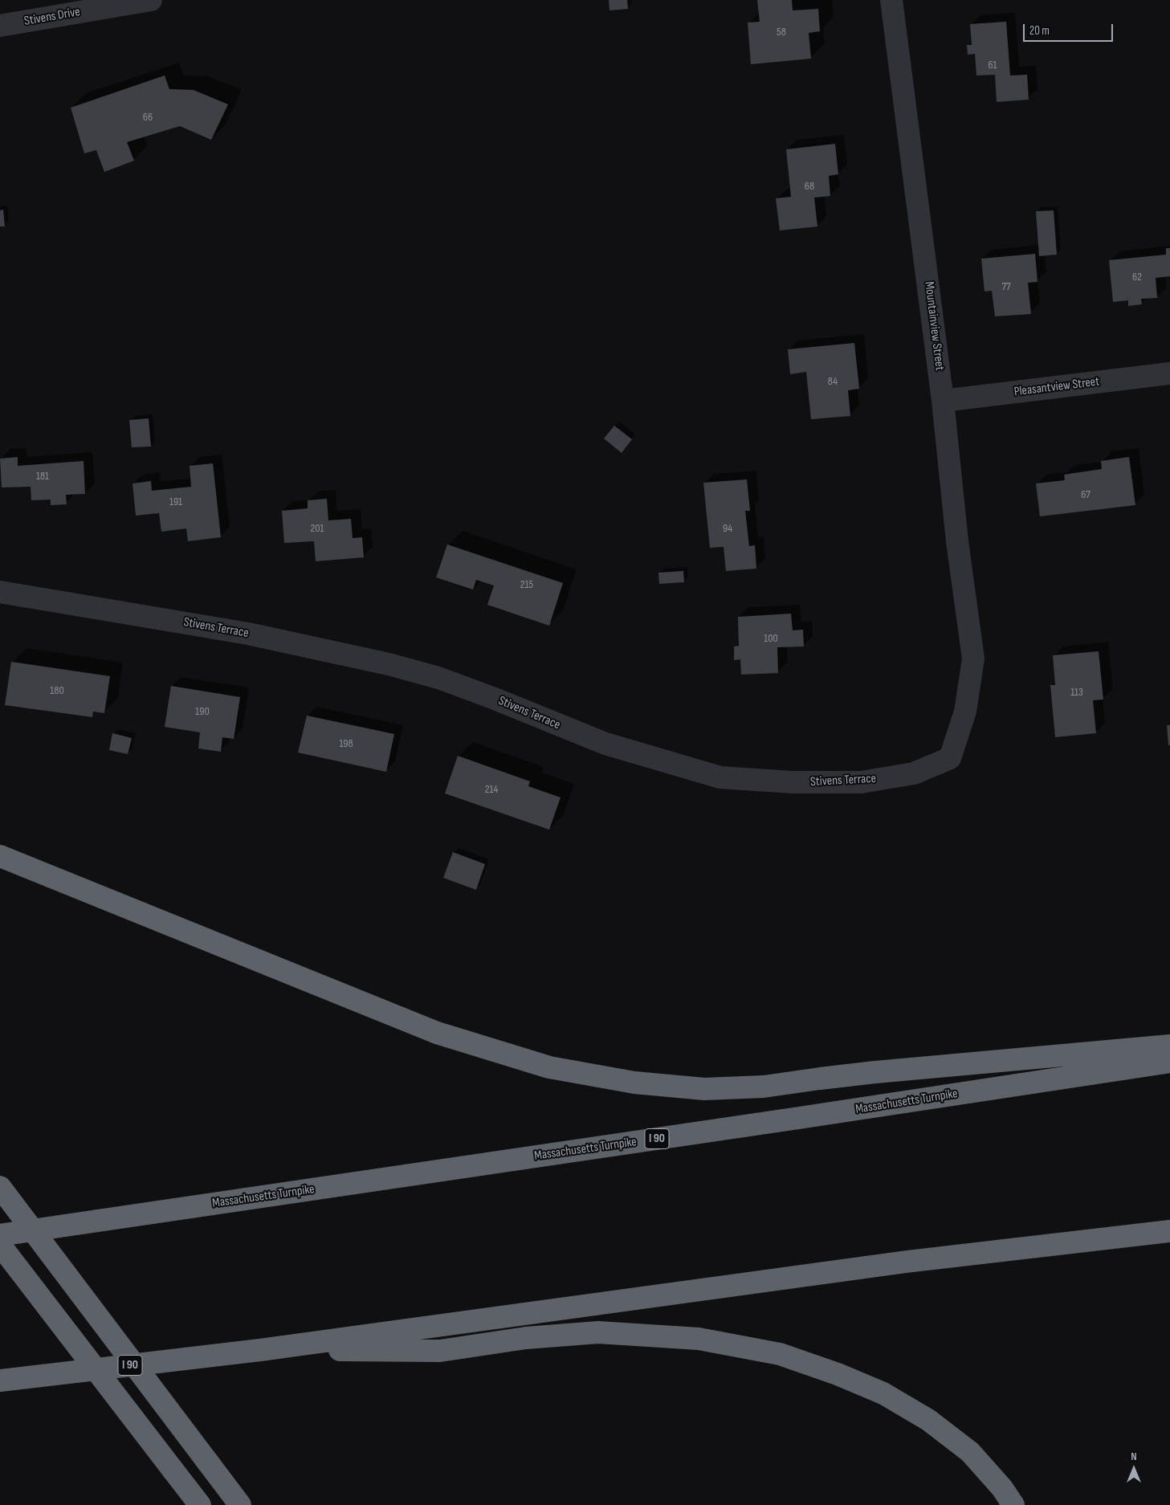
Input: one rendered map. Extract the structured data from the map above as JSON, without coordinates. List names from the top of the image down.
{
  "streets": {
    "highway": ["Massachusetts Turnpike", "I 90"],
    "street": [
      "Stivens Drive",
      "Mountainview Street",
      "Pleasantview Street",
      "Stivens Terrace"
    ]
  },
  "crossings": [
    ["Mountainview Street", "Pleasantview Street"],
    ["Mountainview Street", "Stivens Terrace"]
  ],
  "house_numbers": [
    "58",
    "61",
    "66",
    "68",
    "62",
    "77",
    "84",
    "181",
    "67",
    "191",
    "201",
    "94",
    "215",
    "100",
    "180",
    "113",
    "190",
    "198",
    "214"
  ],
  "scale_bar": "20 m",
  "north": "top"
}
